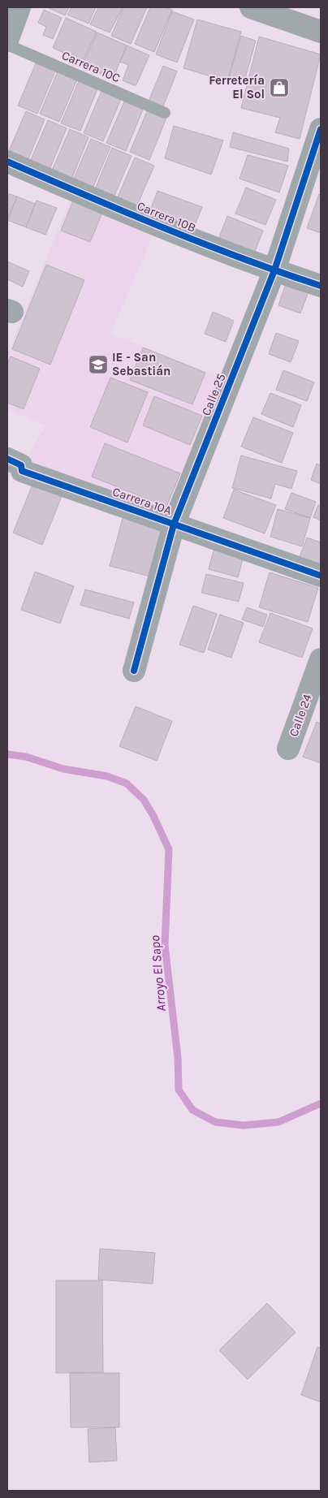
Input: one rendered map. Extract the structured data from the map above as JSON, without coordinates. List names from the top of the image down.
{
  "streets": {
    "street": [
      "Carrera 10B",
      "Calle 25",
      "Carrera 10A",
      "Calle 24"
    ],
    "lane": ["Carrera 10C"]
  },
  "crossings": [
    ["Carrera 10B", "Calle 25"],
    ["Calle 25", "Carrera 10A"]
  ],
  "water": ["Arroyo El Sapo"],
  "places": {
    "shop": ["Ferretería El Sol"],
    "school or university": ["IE - San Sebastián"]
  }
}
